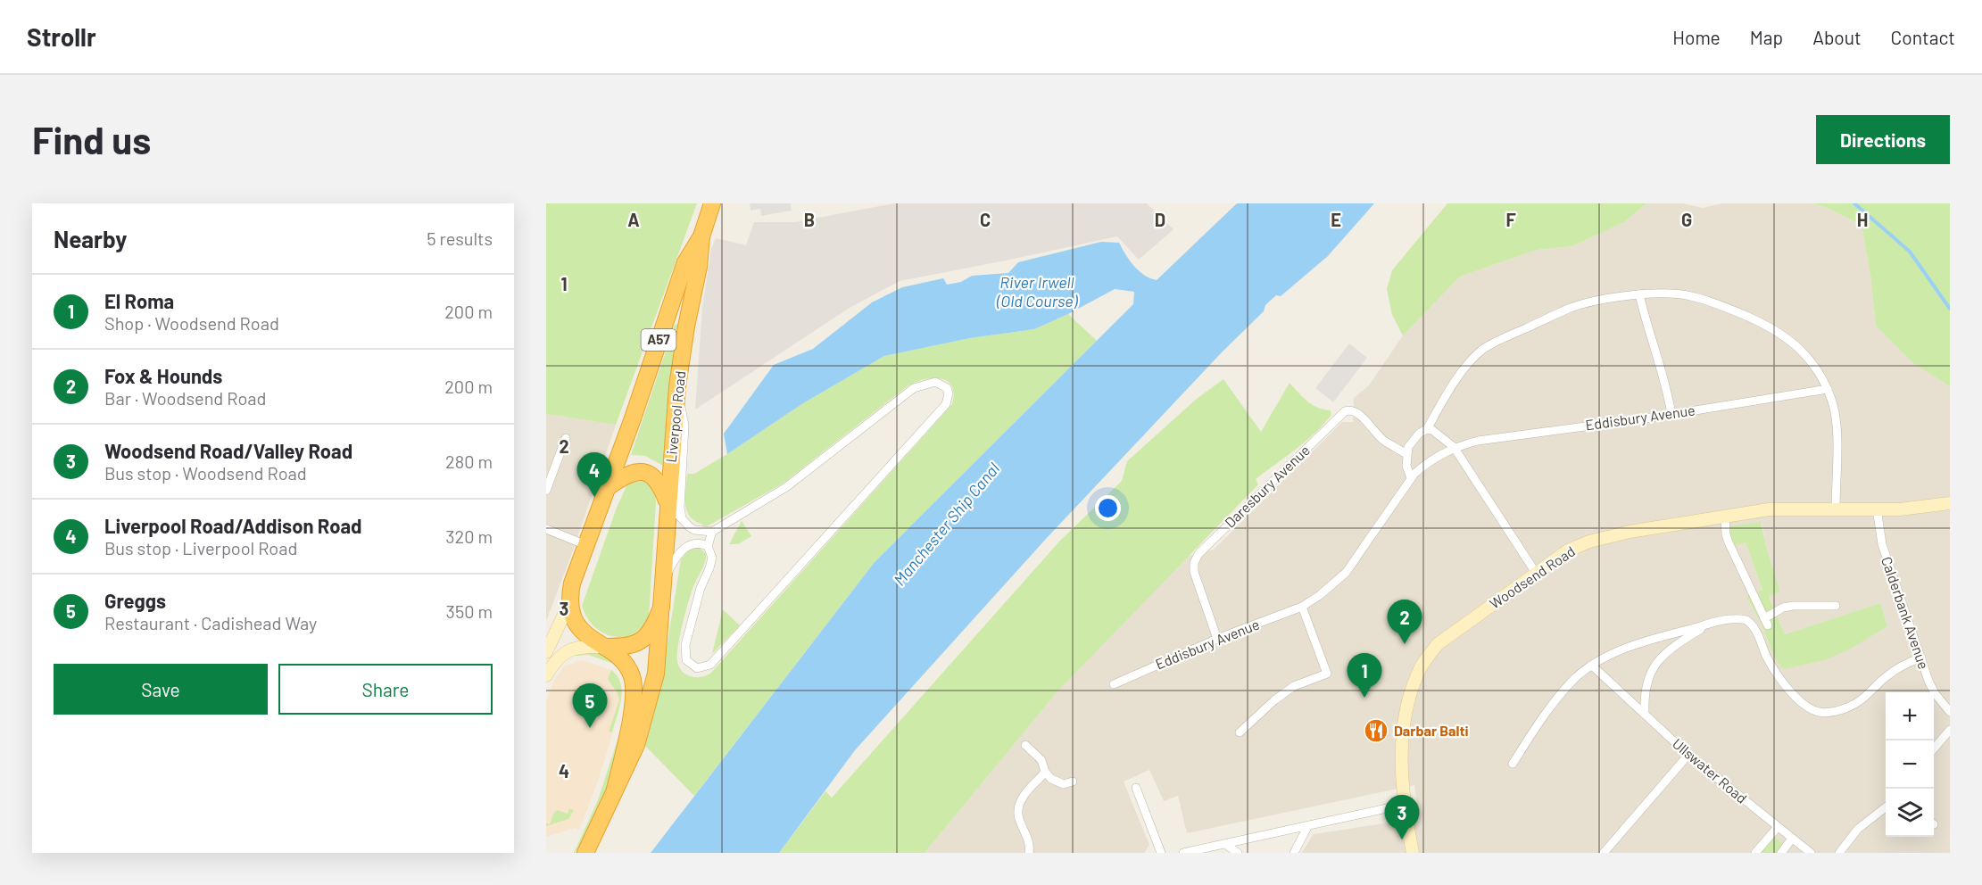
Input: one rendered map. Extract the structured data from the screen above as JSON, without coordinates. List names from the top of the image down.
{
  "streets": {
    "highway": ["A57", "Liverpool Road"],
    "street": [
      "Eddisbury Avenue",
      "Daresbury Avenue",
      "Woodsend Road",
      "Calderbank Avenue",
      "Ullswater Road"
    ]
  },
  "crossings": [
    ["A57", "Liverpool Road"],
    ["Eddisbury Avenue", "Daresbury Avenue"],
    ["Woodsend Road", "Calderbank Avenue"]
  ],
  "water": ["River Irwell (Old Course)", "Manchester Ship Canal"],
  "places": {
    "restaurant": ["Darbar Balti"]
  },
  "page": {
    "header": "Strollr",
    "nav": [
      "Home",
      "Map",
      "About",
      "Contact"
    ],
    "buttons": [
      "Directions",
      ["Save", "Share"]
    ],
    "title": "Find us",
    "heading": ["Nearby", "5 results"],
    "list": [
      {
        "mark": "1",
        "name": "El Roma",
        "note": "Shop · Woodsend Road",
        "value": "200 m"
      },
      {
        "mark": "2",
        "name": "Fox & Hounds",
        "note": "Bar · Woodsend Road",
        "value": "200 m"
      },
      {
        "mark": "3",
        "name": "Woodsend Road/Valley Road",
        "note": "Bus stop · Woodsend Road",
        "value": "280 m"
      },
      {
        "mark": "4",
        "name": "Liverpool Road/Addison Road",
        "note": "Bus stop · Liverpool Road",
        "value": "320 m"
      },
      {
        "mark": "5",
        "name": "Greggs",
        "note": "Restaurant · Cadishead Way",
        "value": "350 m"
      }
    ],
    "pins": [
      "4",
      "2",
      "1",
      "5",
      "3"
    ],
    "map_buttons": ["+", "−"]
  },
  "grid": {
    "columns": [
      "A",
      "B",
      "C",
      "D",
      "E",
      "F",
      "G",
      "H"
    ],
    "rows": [
      "1",
      "2",
      "3",
      "4"
    ]
  }
}
